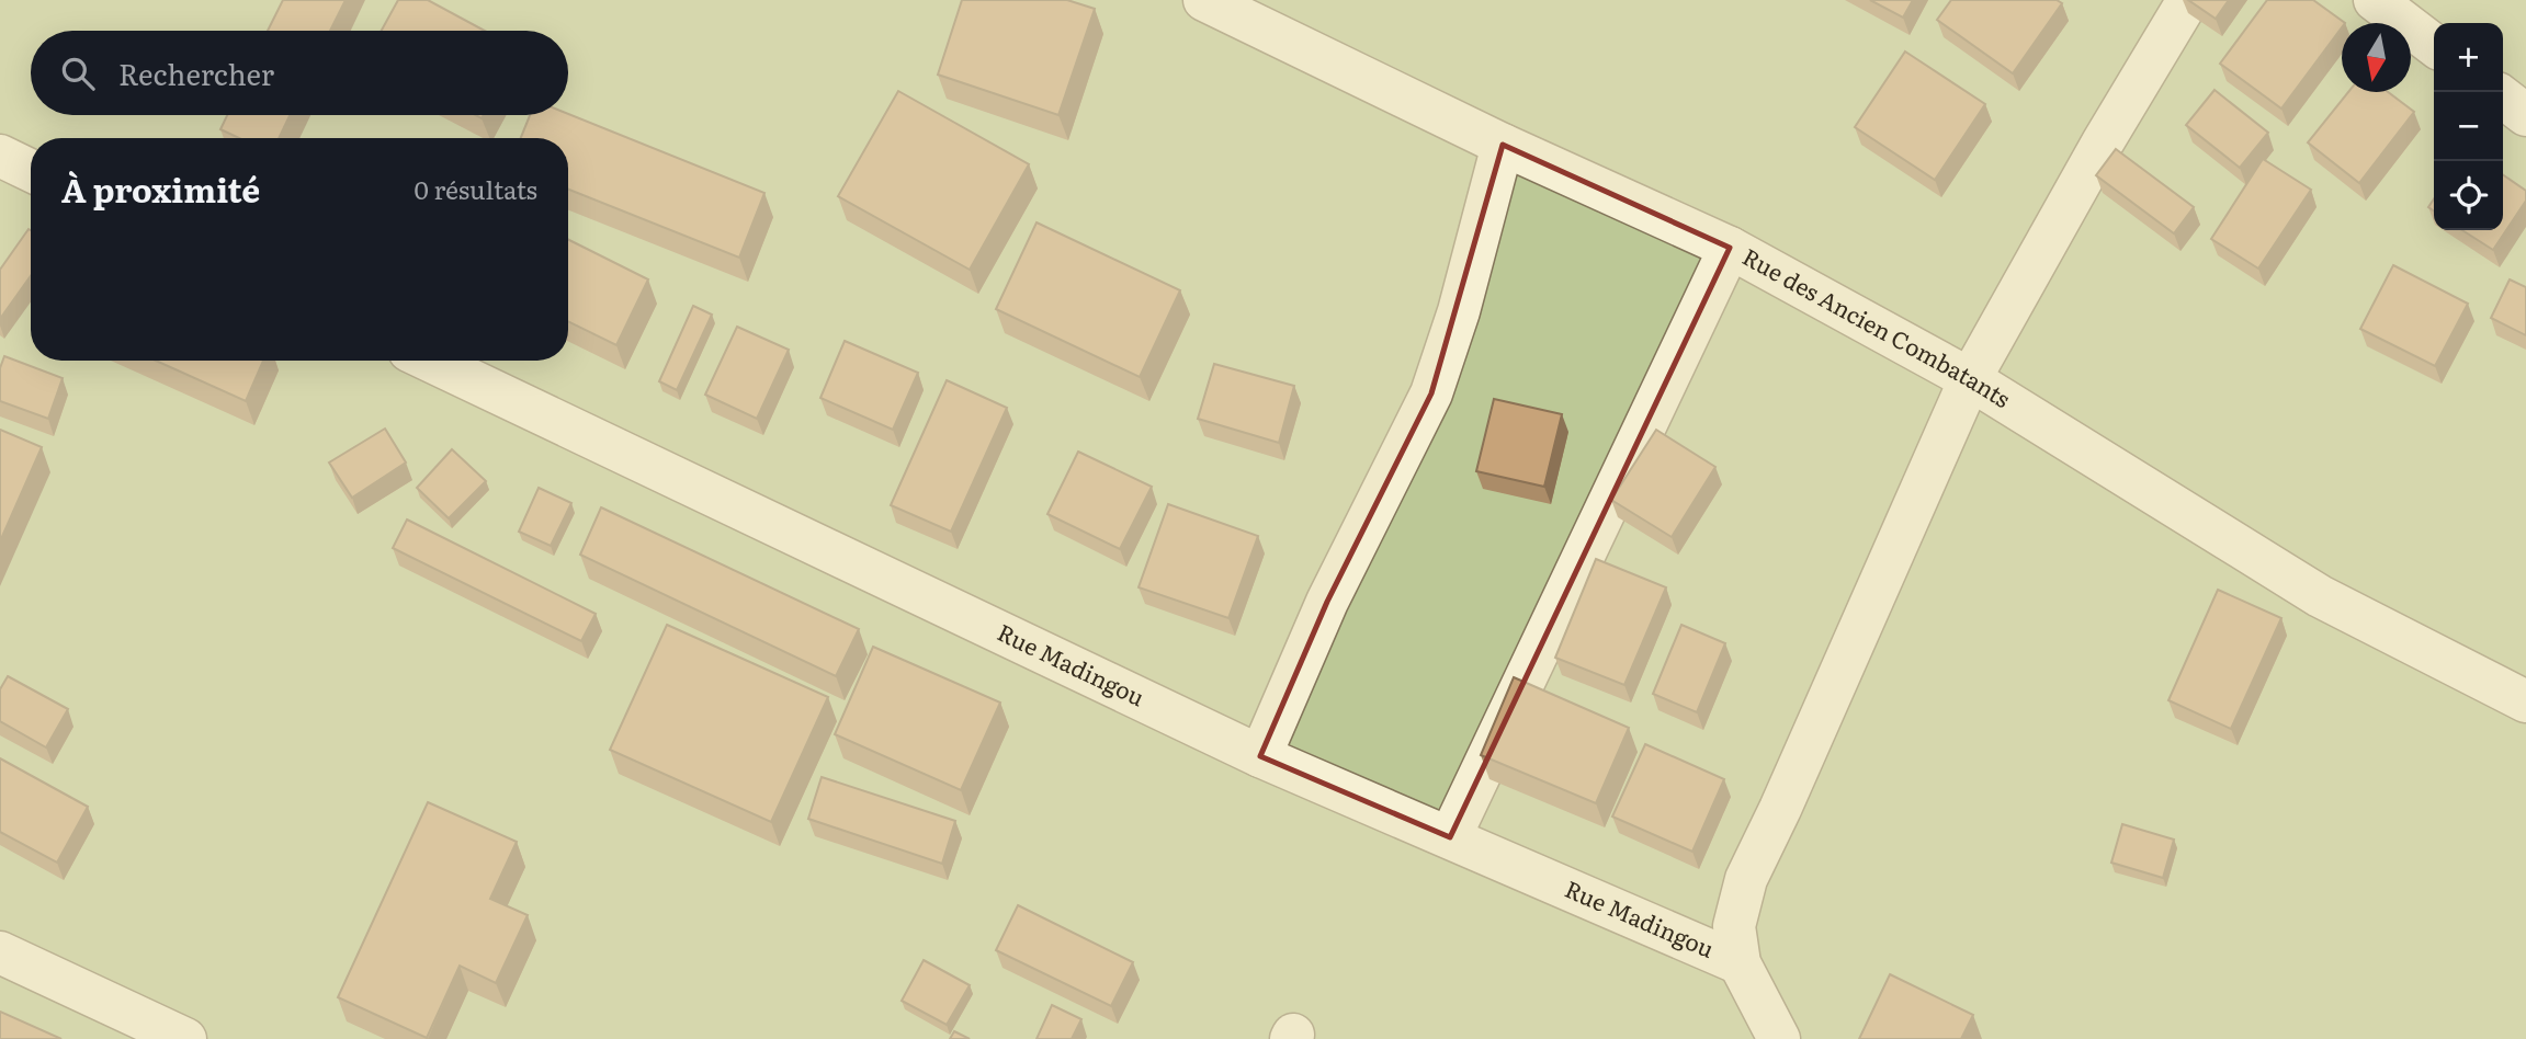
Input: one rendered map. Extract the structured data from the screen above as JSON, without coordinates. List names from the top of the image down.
{
  "streets": {
    "street": ["Rue des Ancien Combatants", "Rue Madingou"]
  },
  "north": "bottom",
  "page": {
    "map_buttons": ["+", "−"],
    "search": "Rechercher",
    "heading": ["À proximité", "0 résultats"]
  }
}
